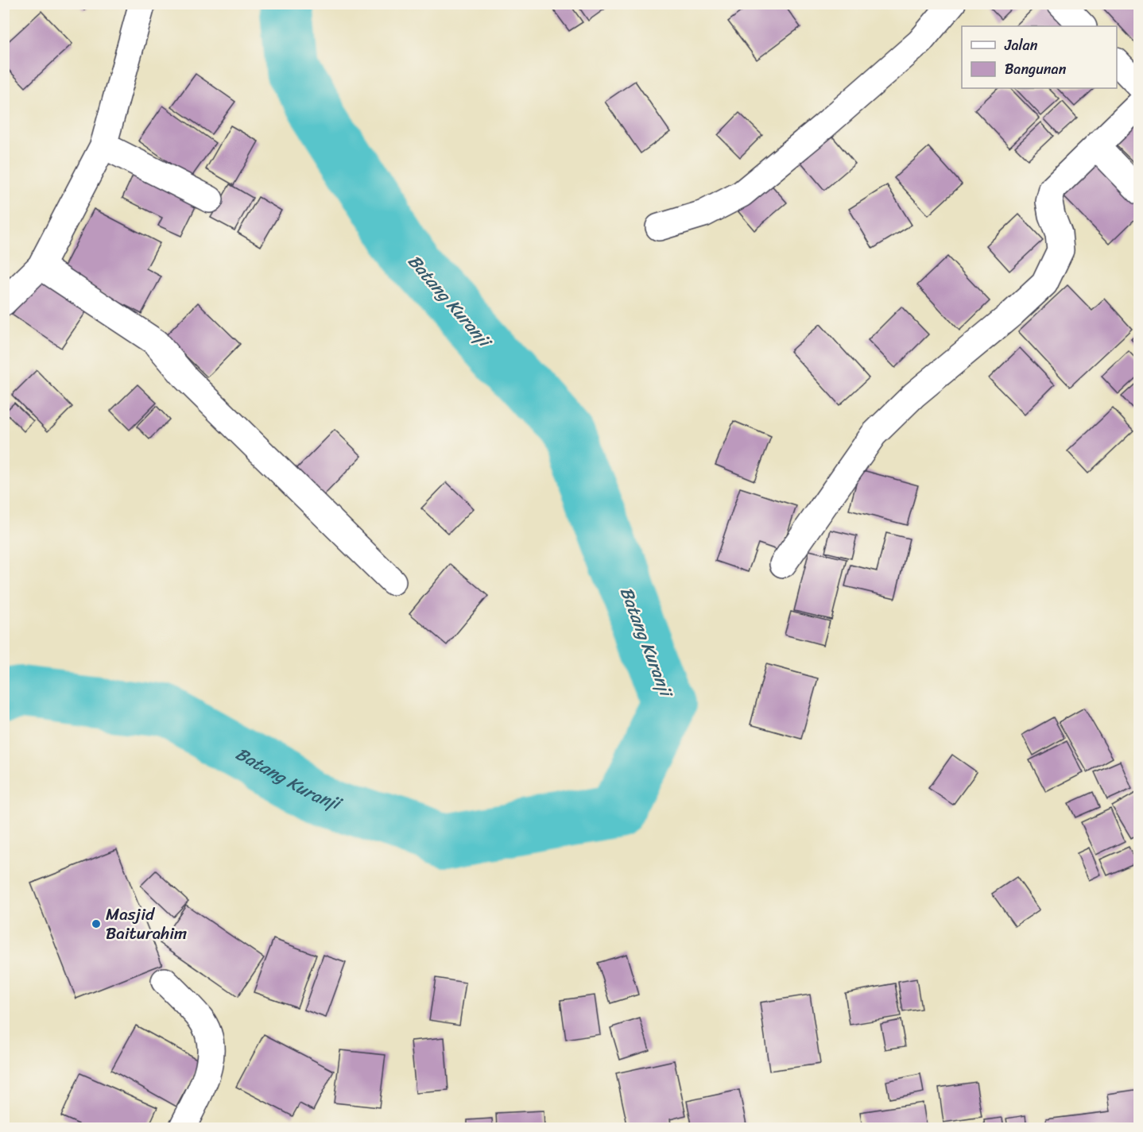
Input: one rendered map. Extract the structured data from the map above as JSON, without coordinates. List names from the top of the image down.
{
  "water": ["Batang Kuranji"],
  "places": ["Masjid Baiturahim"],
  "legend": ["Jalan", "Bangunan"]
}
